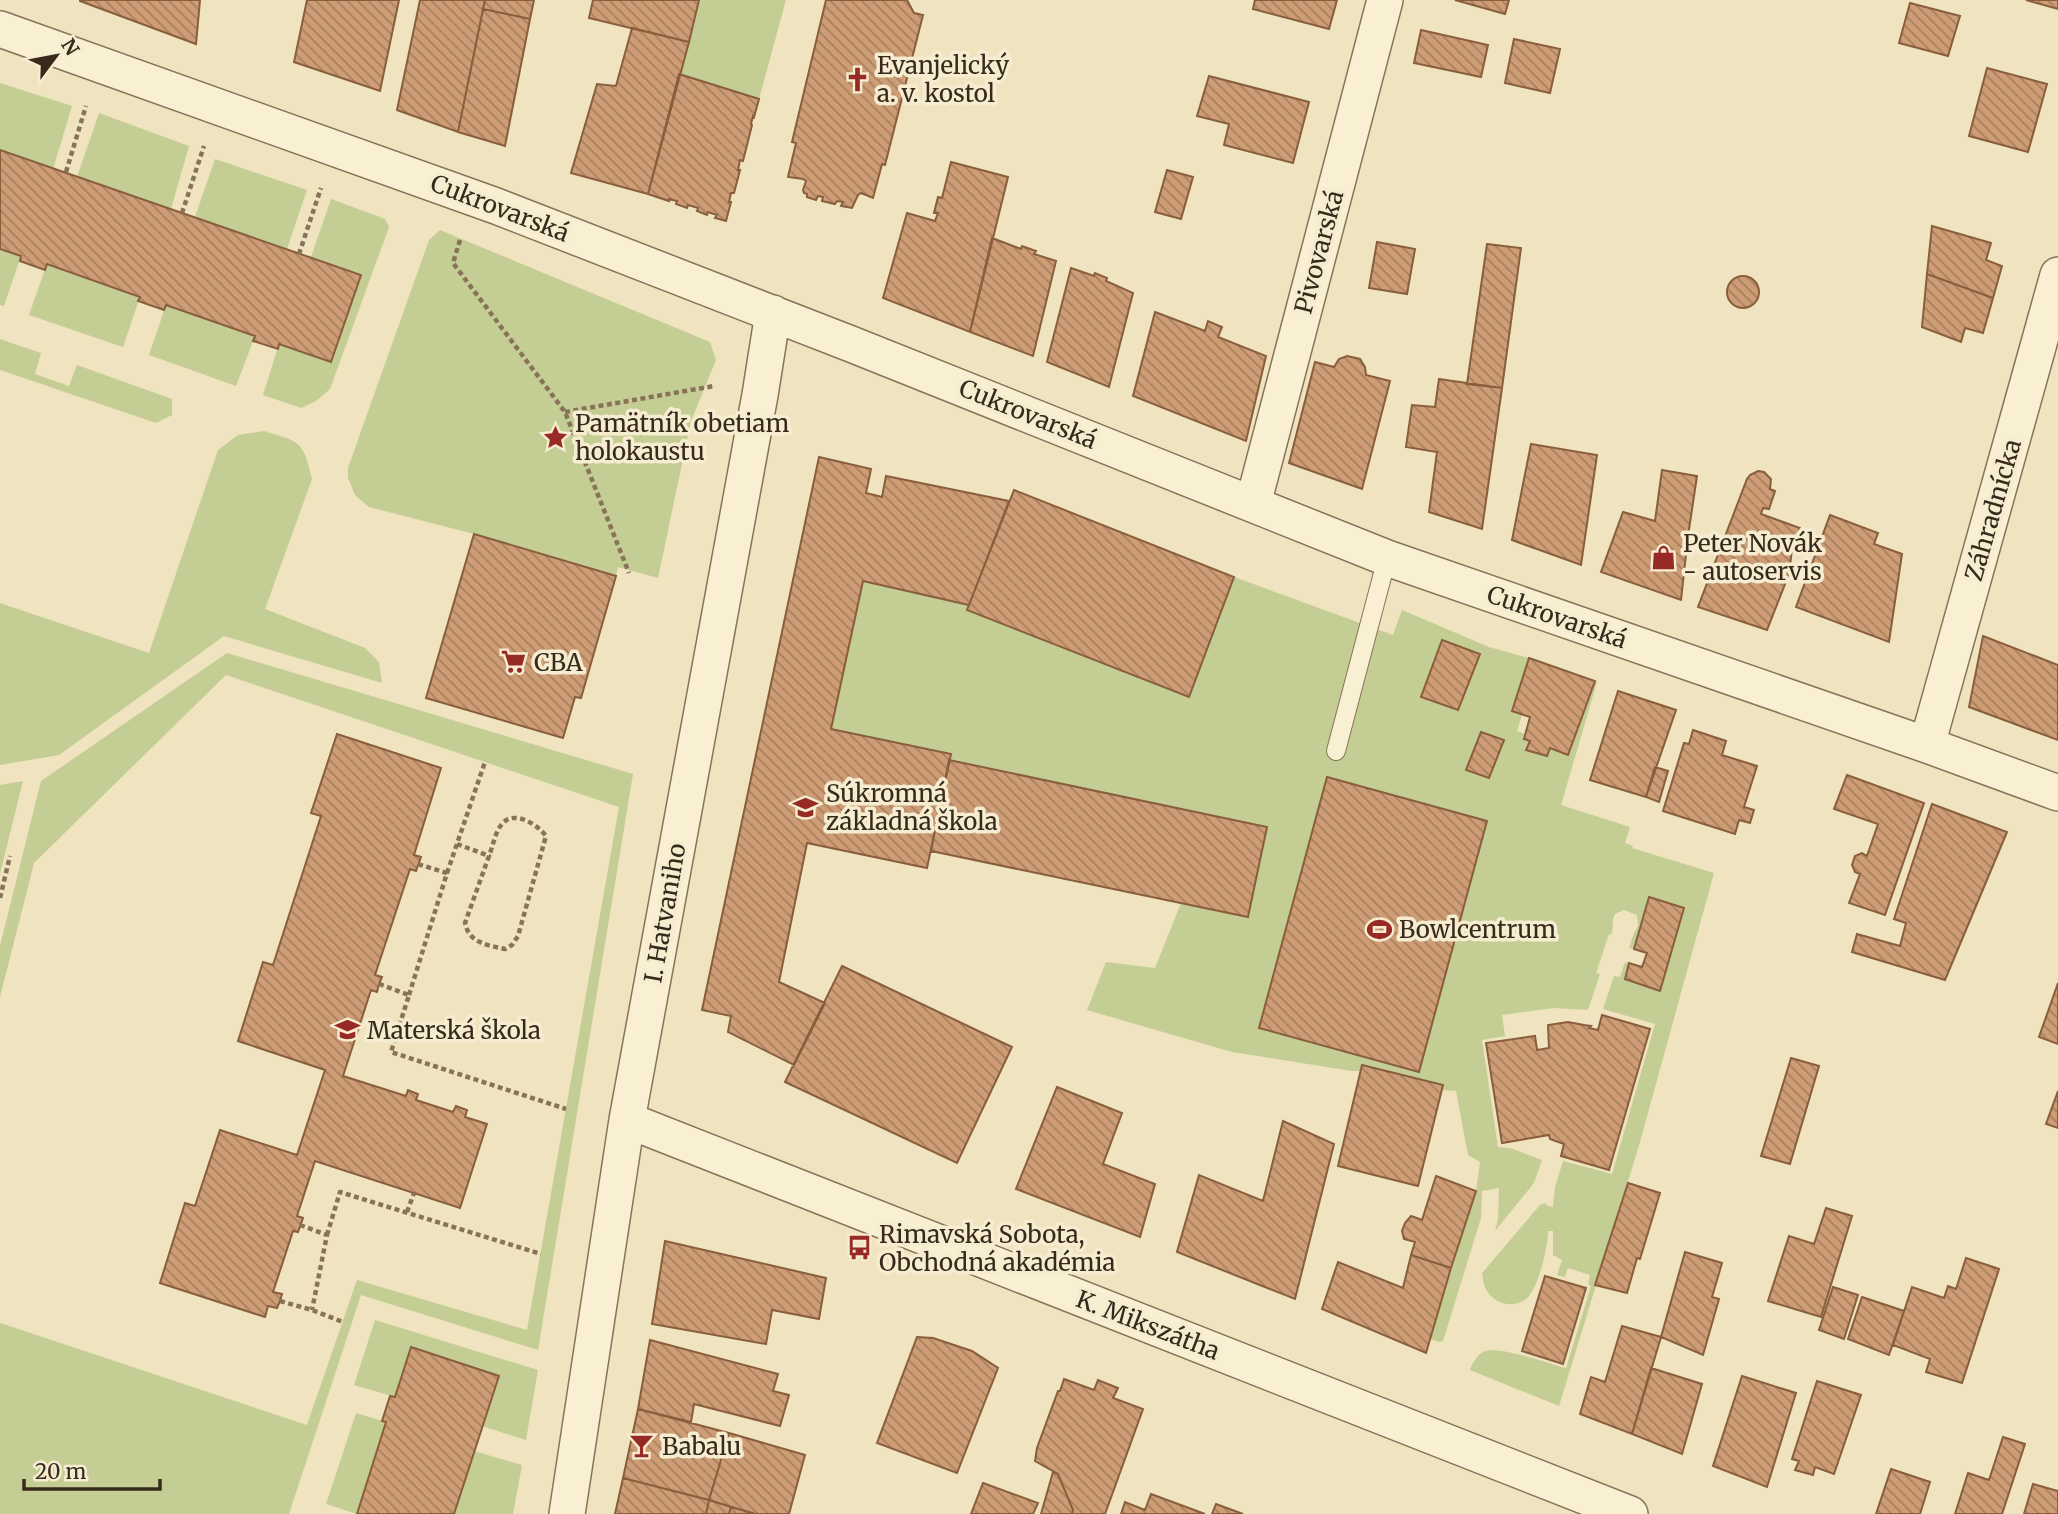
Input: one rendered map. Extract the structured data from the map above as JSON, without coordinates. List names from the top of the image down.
{
  "streets": {
    "street": [
      "Cukrovarská",
      "Pivovarská",
      "Záhradnícka",
      "I. Hatvaniho",
      "K. Mikszátha"
    ]
  },
  "crossings": [
    ["Cukrovarská", "Pivovarská"],
    ["Cukrovarská", "Záhradnícka"],
    ["Cukrovarská", "I. Hatvaniho"],
    ["I. Hatvaniho", "K. Mikszátha"]
  ],
  "places": {
    "church": ["Evanjelický a. v. kostol"],
    "place": ["Pamätník obetiam holokaustu"],
    "shop": ["Peter Novák - autoservis"],
    "supermarket": ["CBA"],
    "school or university": ["Súkromná základná škola", "Materská škola"],
    "sports": ["Bowlcentrum"],
    "bus stop": ["Rimavská Sobota, Obchodná akadémia"],
    "bar": ["Babalu"]
  },
  "scale_bar": "20 m",
  "north": "top right"
}
